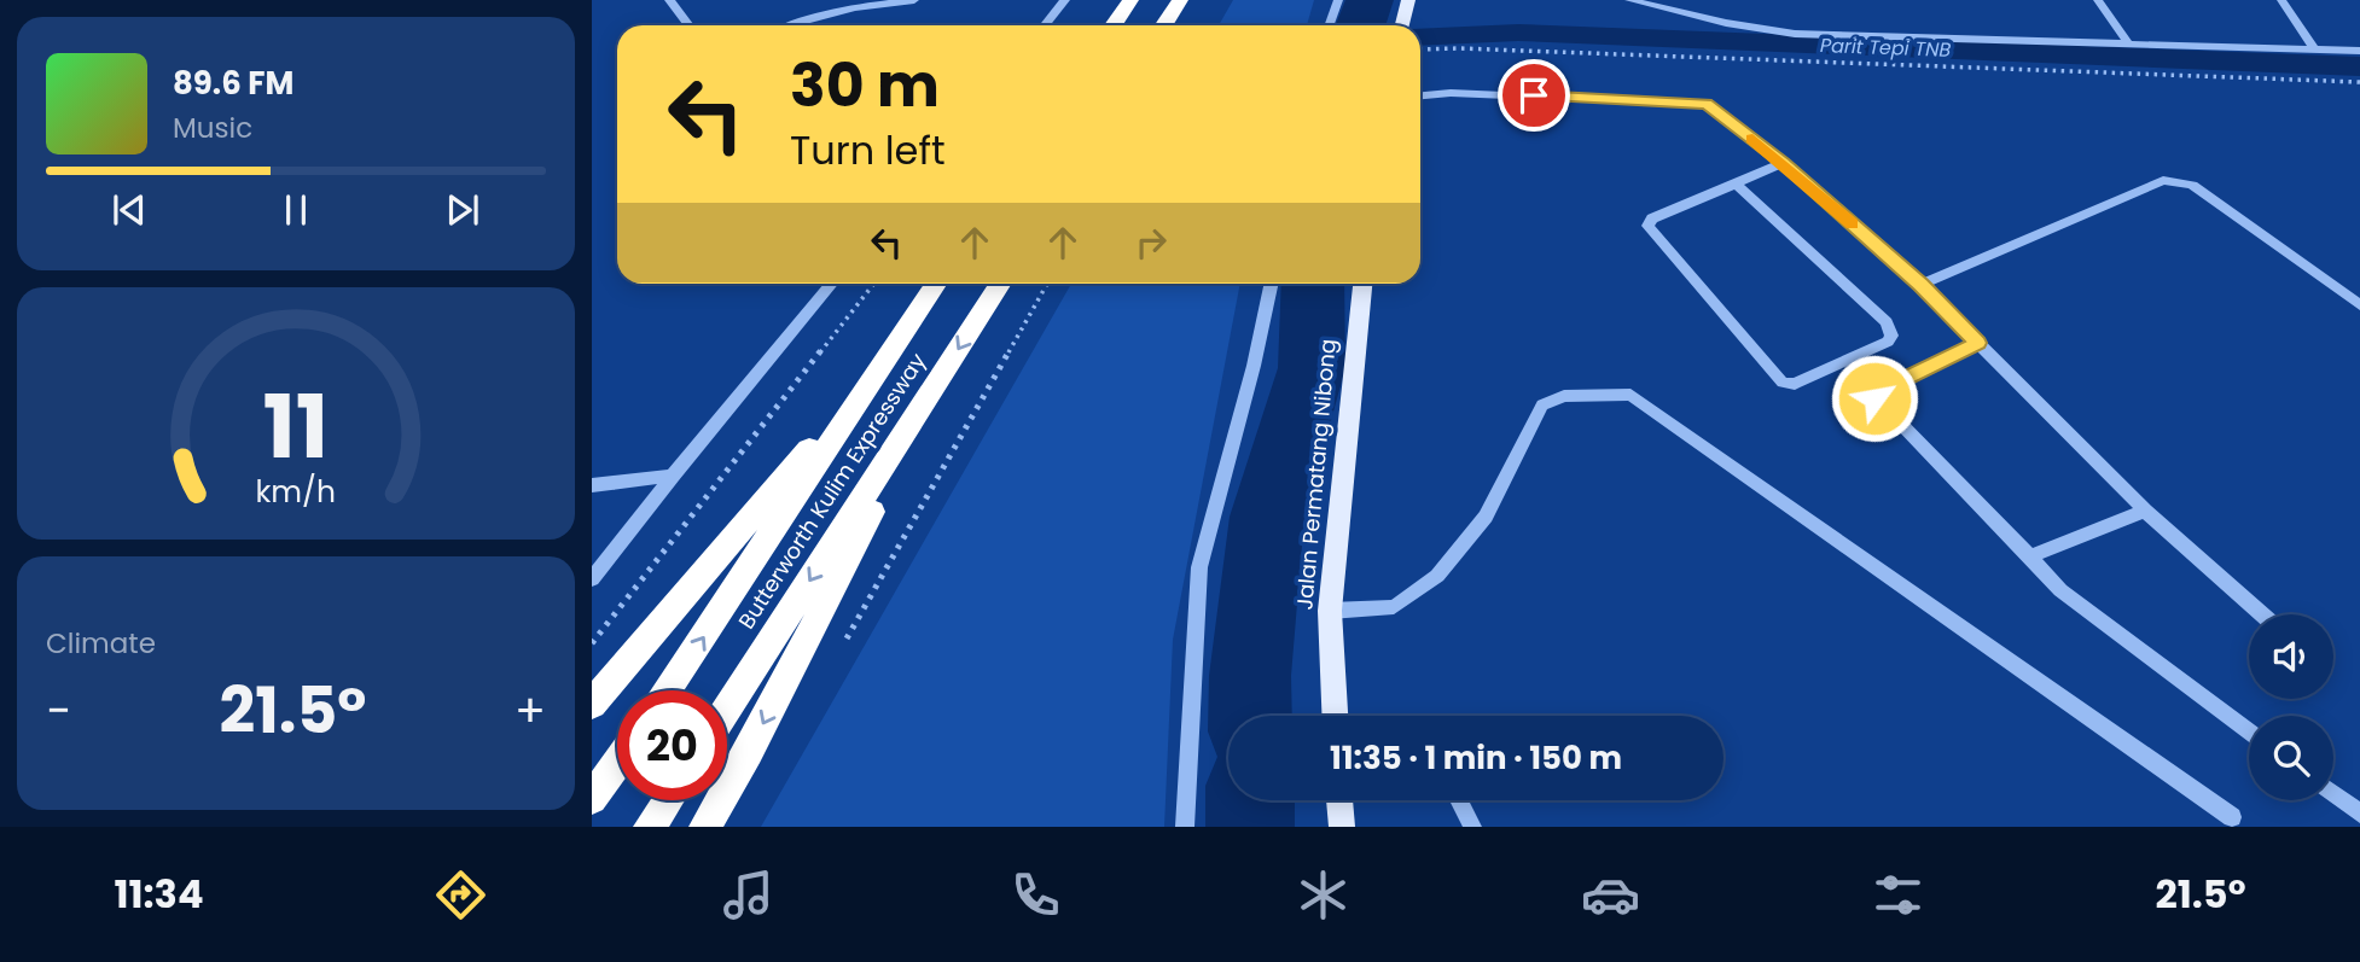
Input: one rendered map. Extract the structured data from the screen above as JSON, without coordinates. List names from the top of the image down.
{
  "streets": {
    "highway": ["Butterworth Kulim Expressway"],
    "main road": ["Jalan Permatang Nibong"]
  },
  "water": ["Parit Tepi TNB"],
  "page": {
    "turn": ["30 m", "Turn left"],
    "song": ["89.6 FM", "Music"],
    "tile": "Climate",
    "heat": ["−", "21.5°", "+"],
    "limit": "20",
    "trip": "11:35 · 1 min · 150 m",
    "tabs": ["11:34", "21.5°"],
    "gauge": ["11", "km/h"]
  }
}
